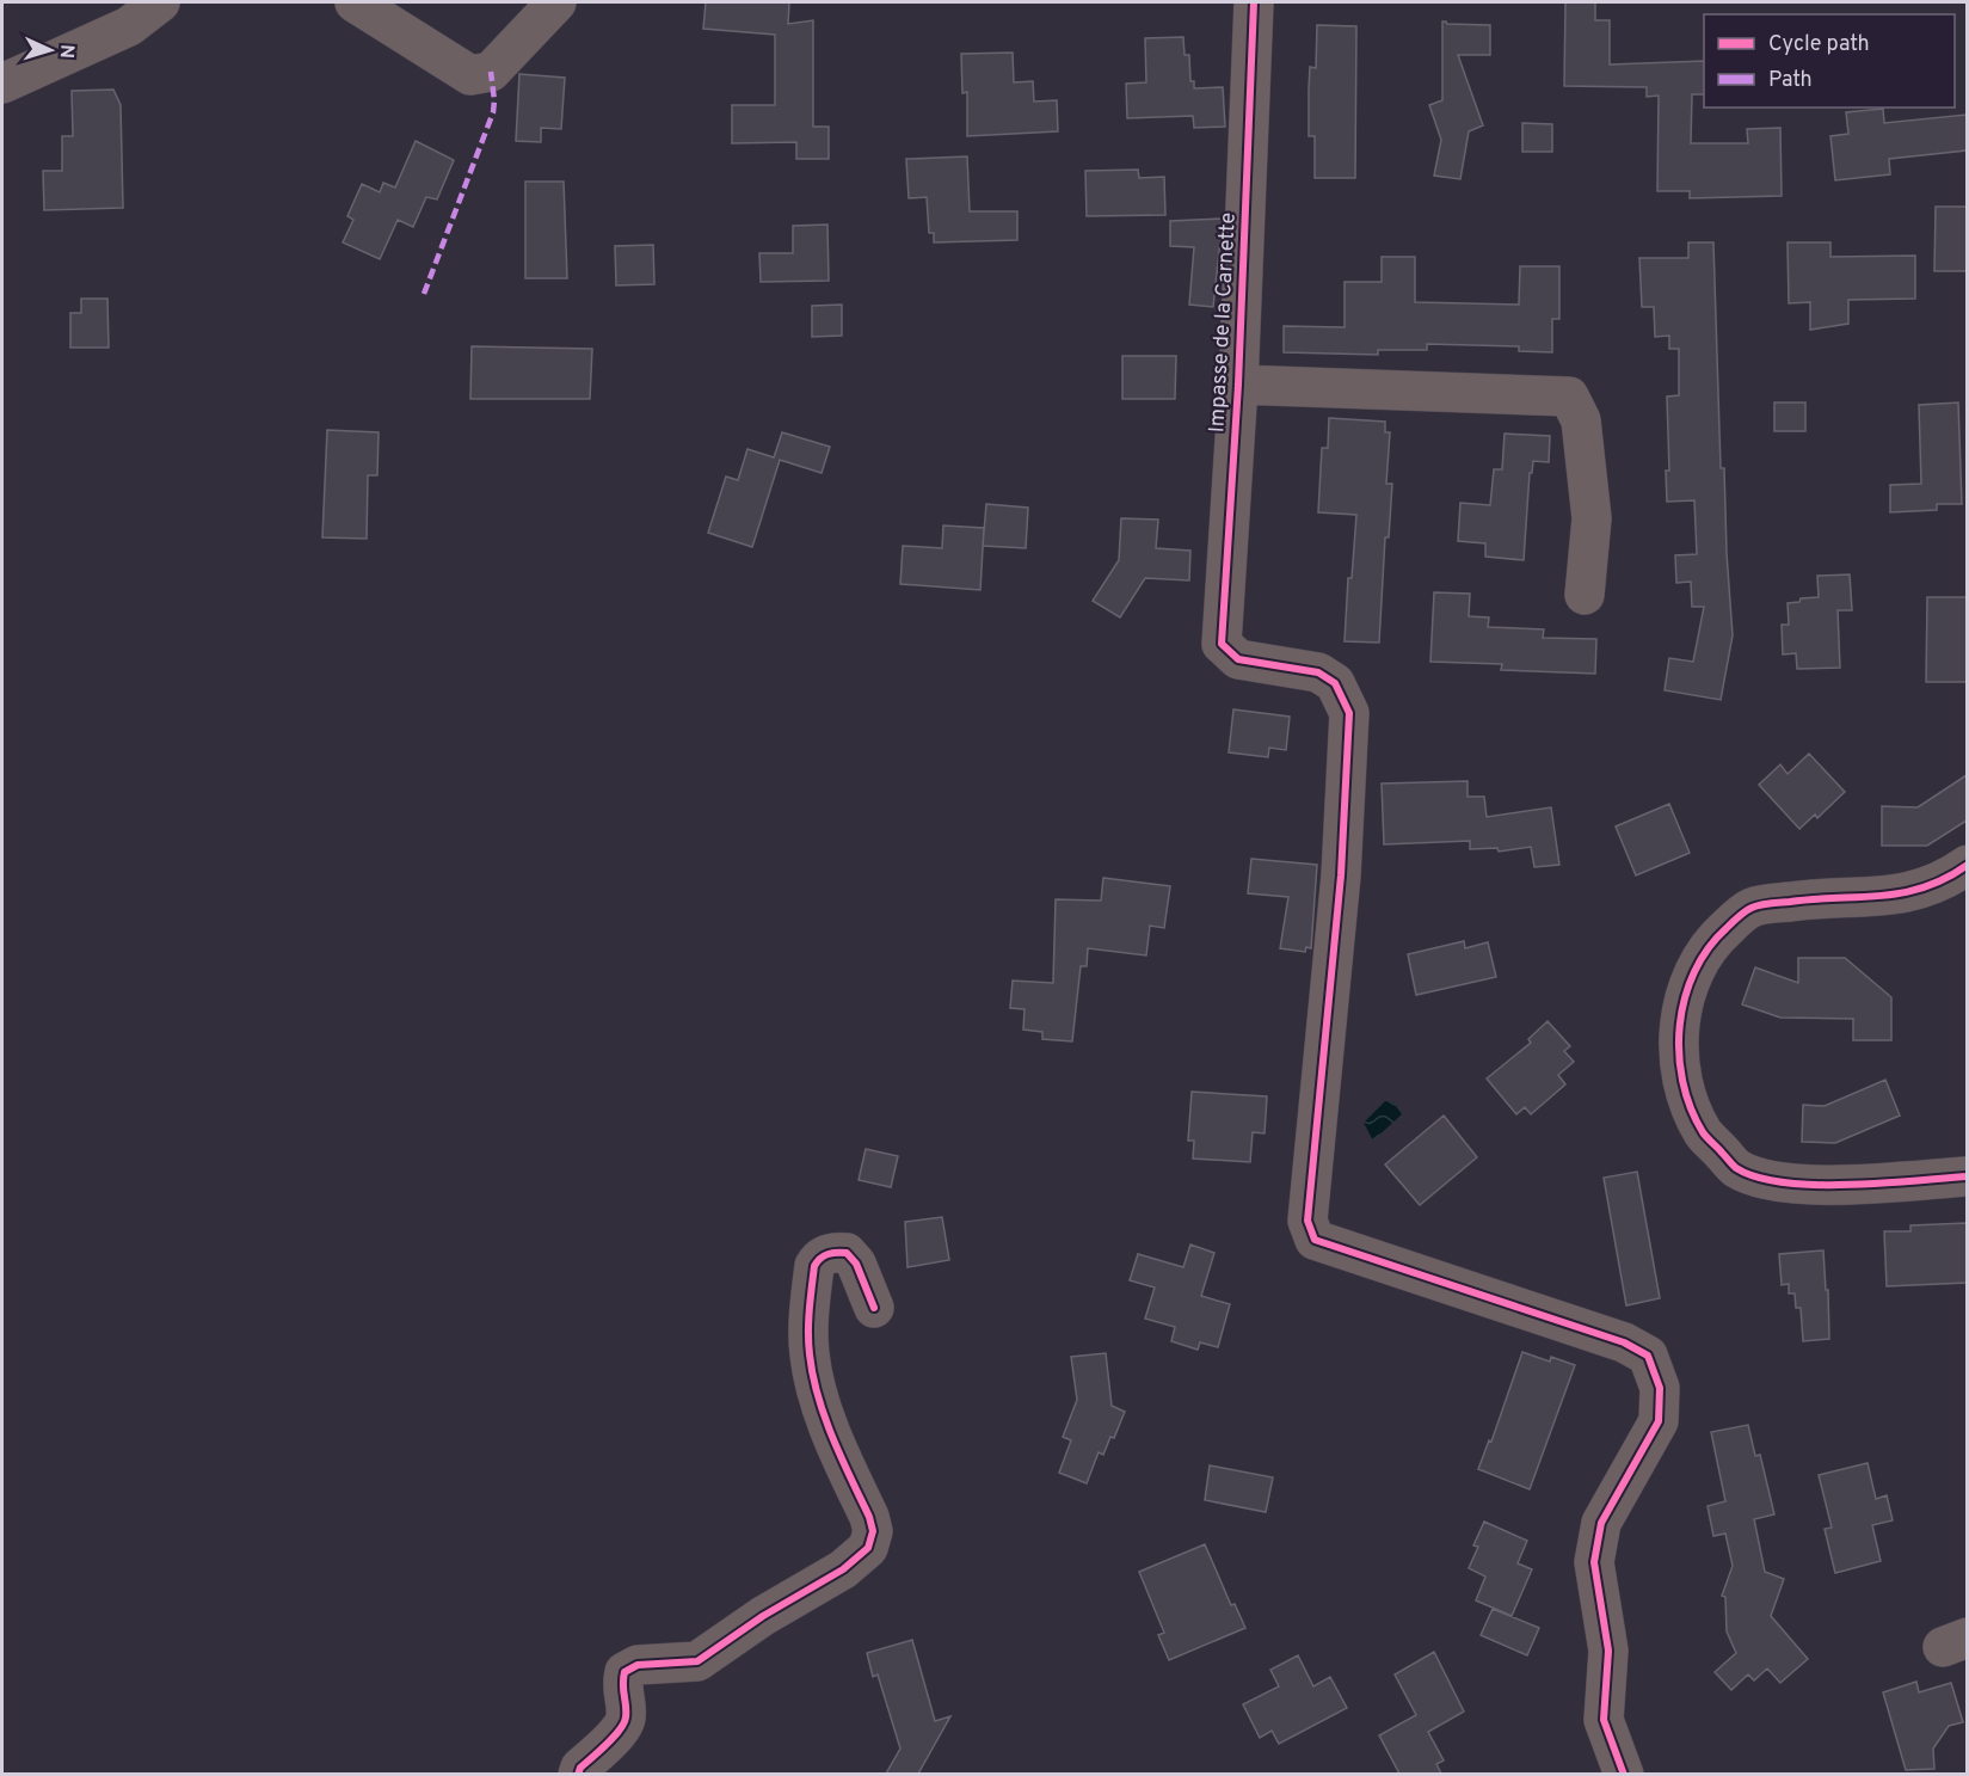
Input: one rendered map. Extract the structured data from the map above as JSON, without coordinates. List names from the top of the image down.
{
  "streets": {
    "street": ["Impasse de la Carnette"]
  },
  "legend": ["Cycle path", "Path"],
  "north": "right"
}
